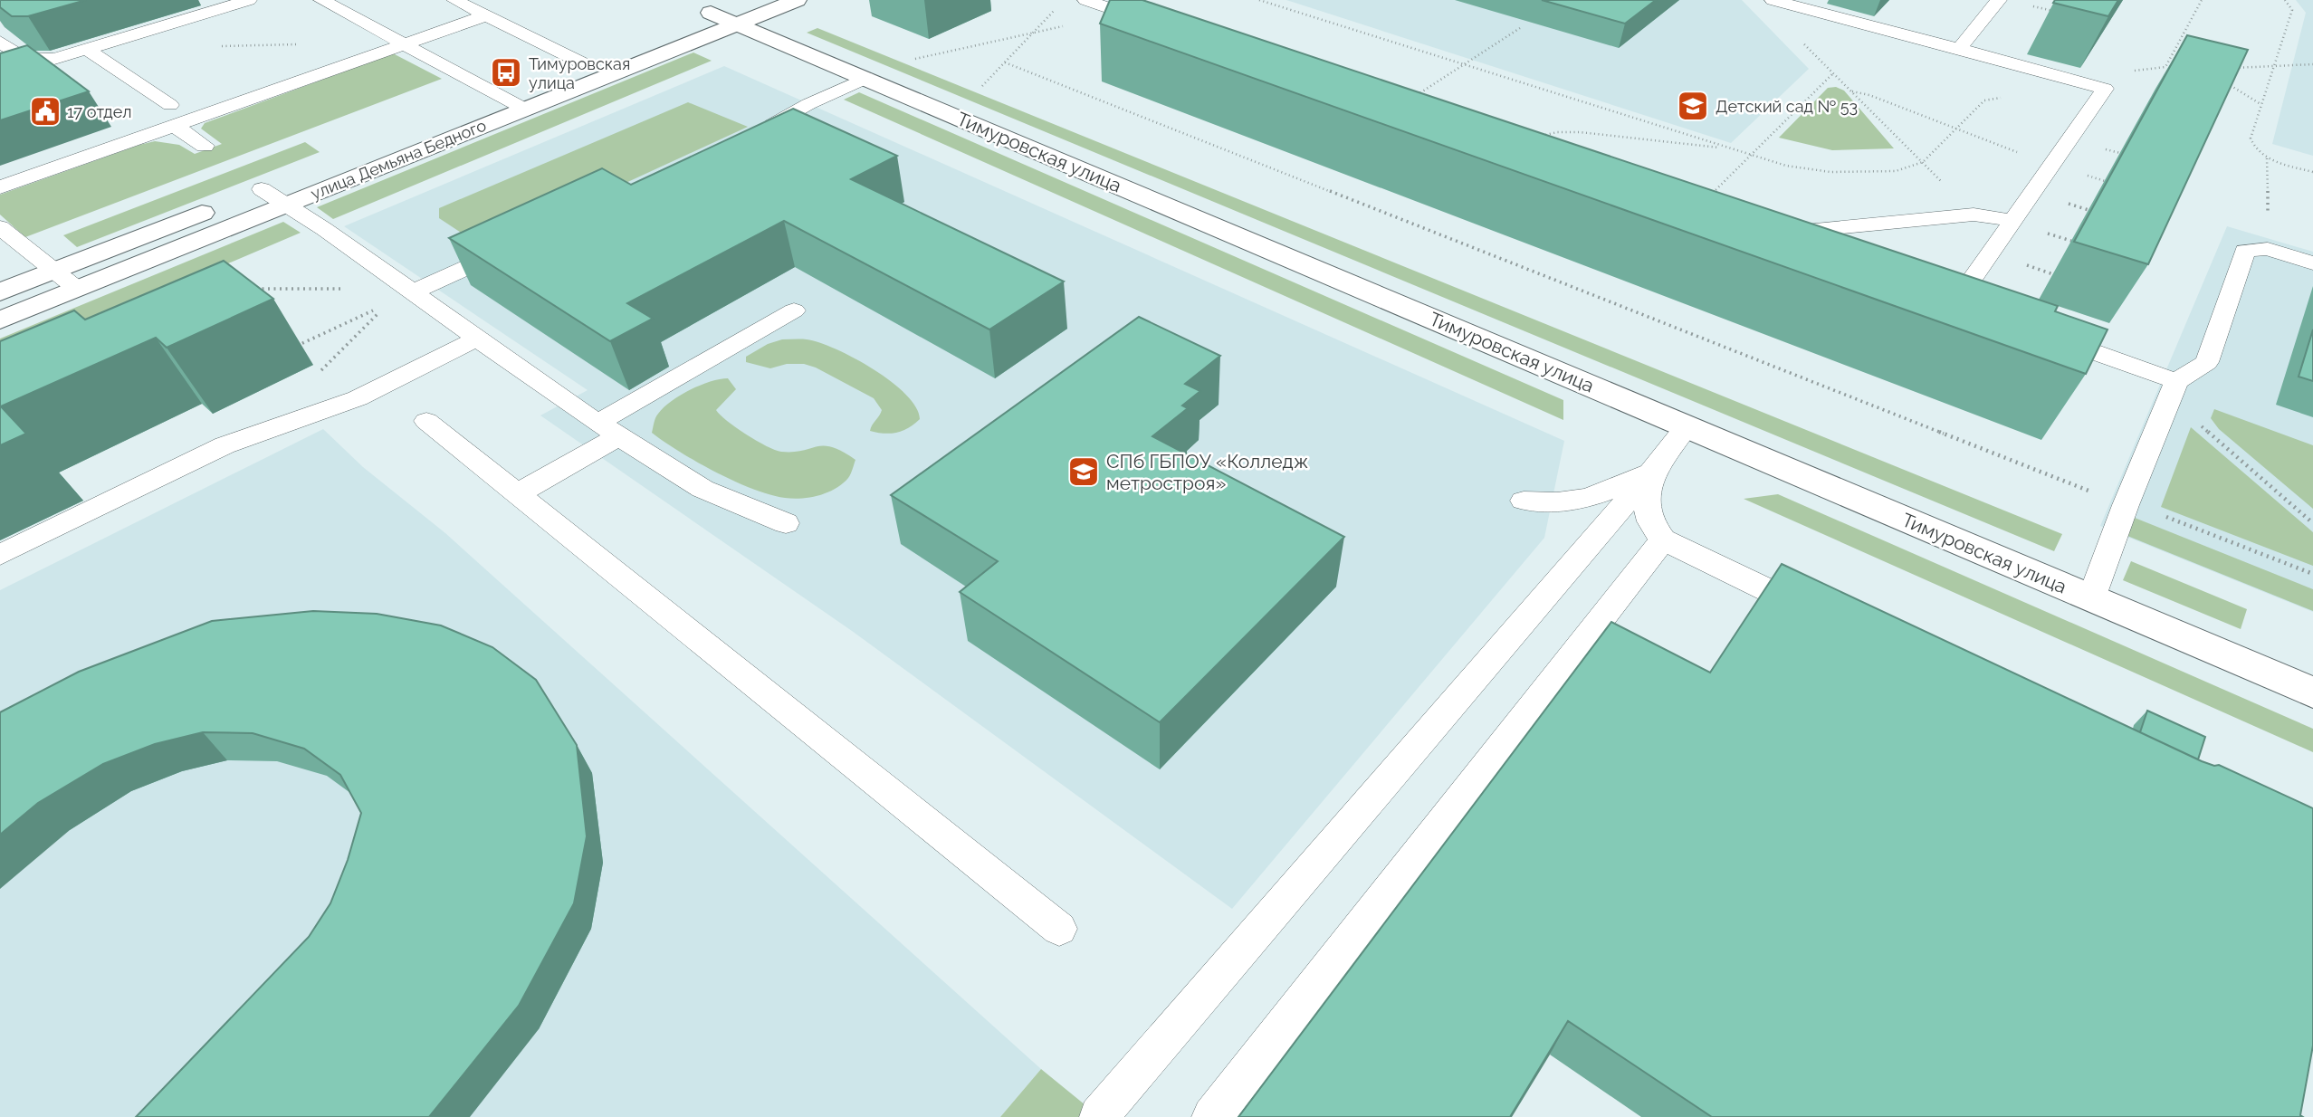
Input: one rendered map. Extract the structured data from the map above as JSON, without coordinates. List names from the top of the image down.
{
  "streets": {
    "street": ["Тимуровская улица", "улица Демьяна Бедного"]
  },
  "crossings": [
    ["Тимуровская улица", "улица Демьяна Бедного"]
  ],
  "places": {
    "bus stop": ["Тимуровская улица"],
    "school or university": ["Детский сад № 53", "СПб ГБПОУ «Колледж метростроя»"],
    "public building": ["17 отдел"]
  }
}
